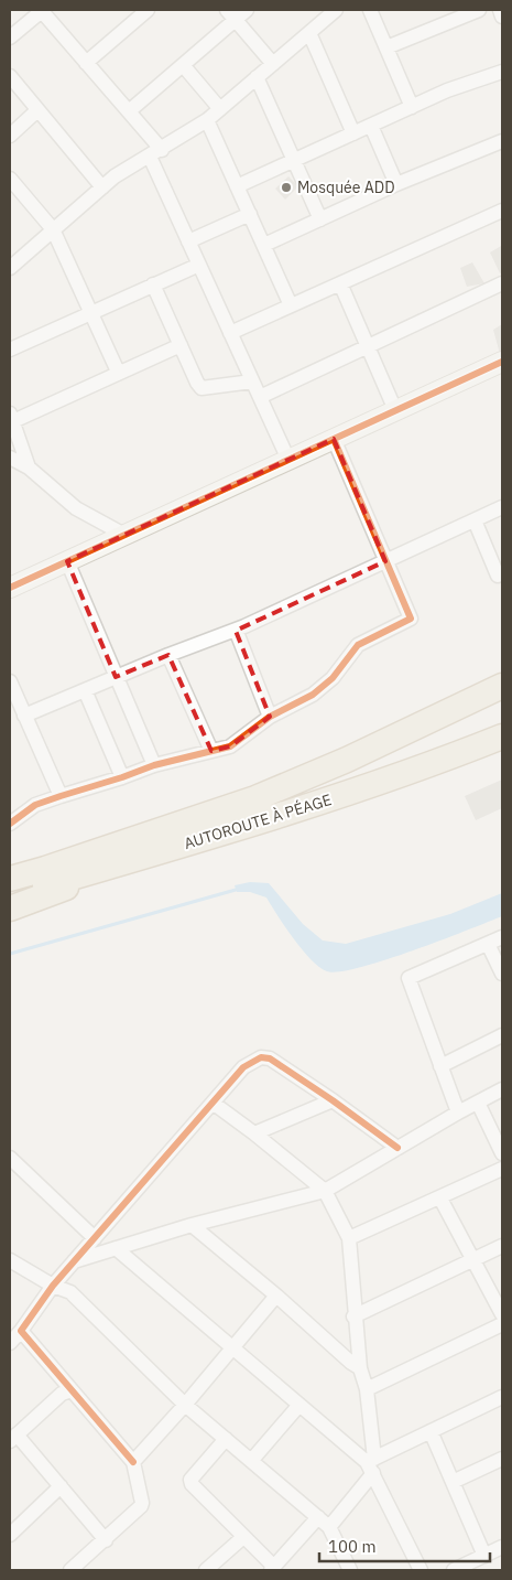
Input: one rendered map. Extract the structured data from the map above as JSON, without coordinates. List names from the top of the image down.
{
  "streets": {
    "highway": ["AUTOROUTE À PÉAGE"]
  },
  "places": ["Mosquée ADD"],
  "scale_bar": "100 m"
}
